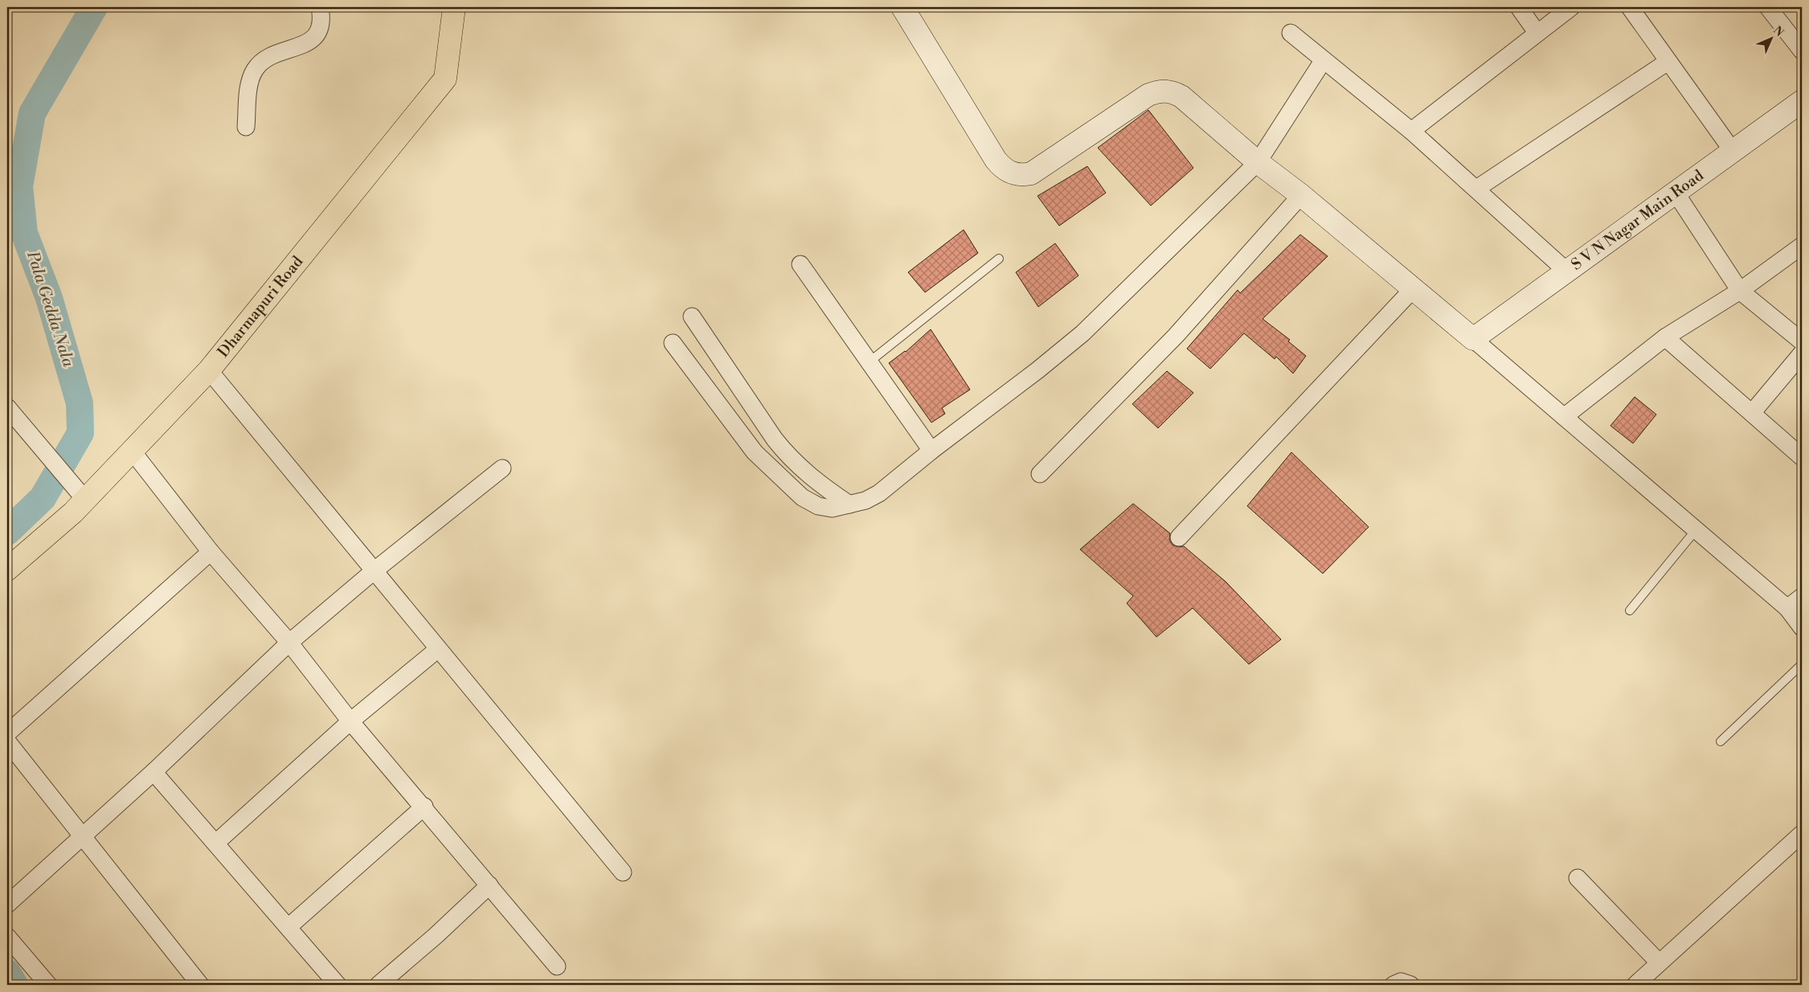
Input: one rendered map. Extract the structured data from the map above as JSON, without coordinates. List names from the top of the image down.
{
  "streets": {
    "main road": ["Dharmapuri Road"],
    "street": ["S V N Nagar Main Road"]
  },
  "water": ["Pala Gedda Nala"],
  "north": "top right"
}
